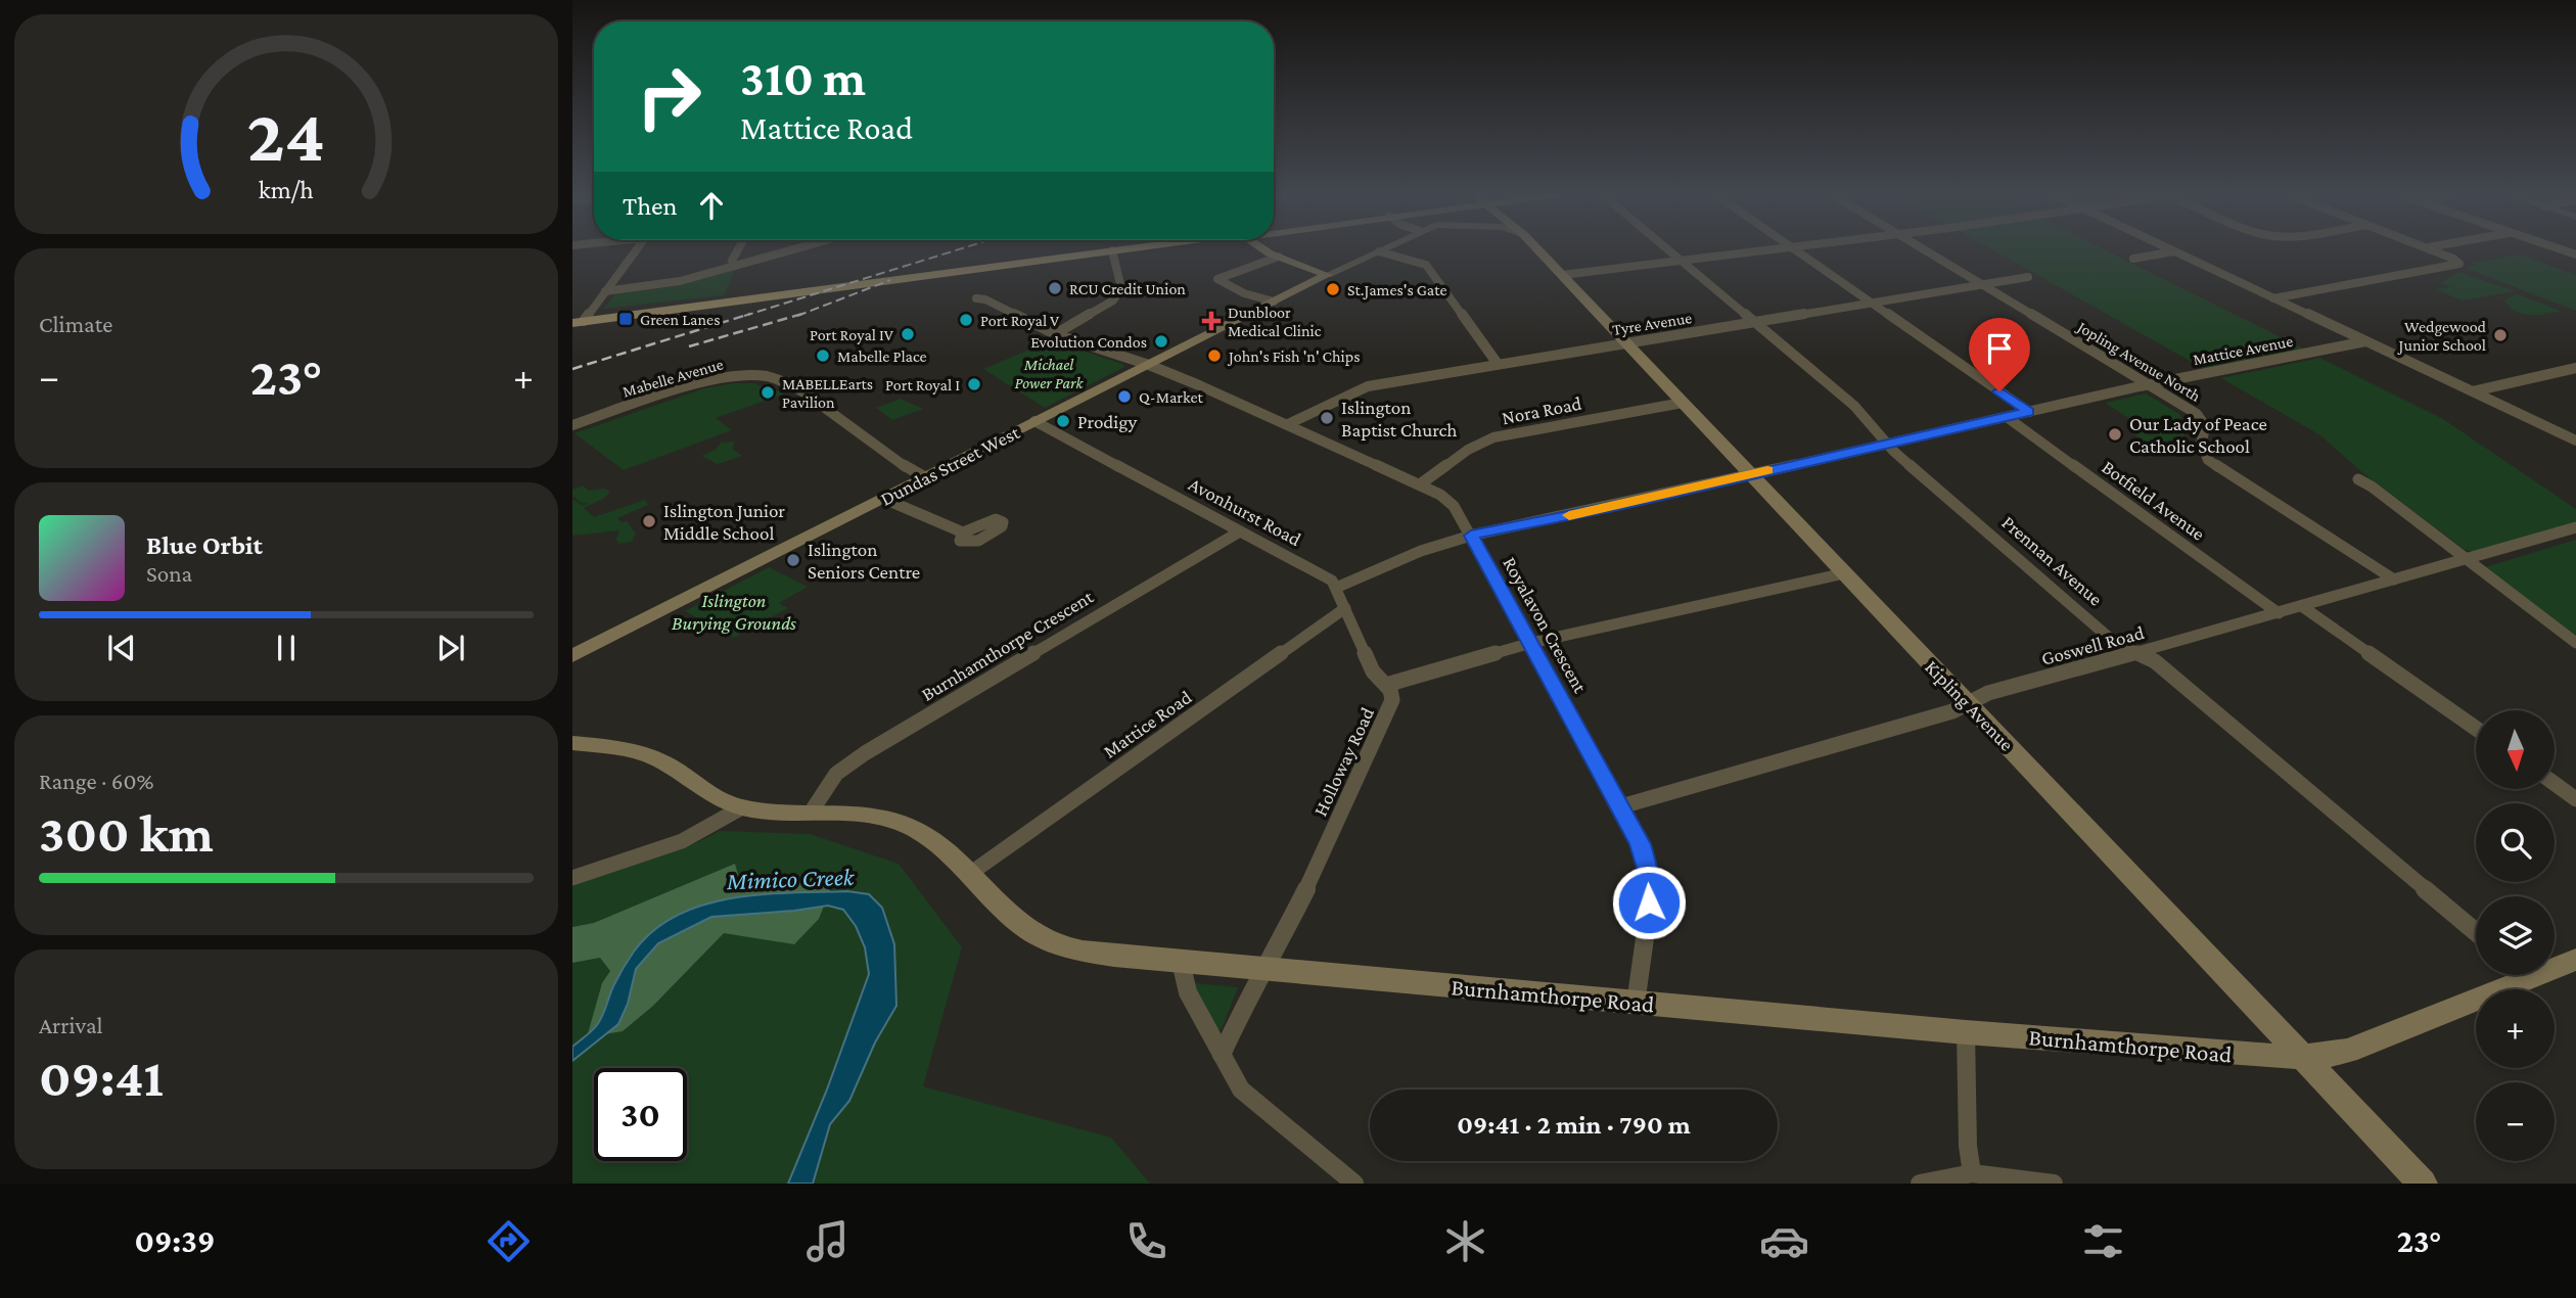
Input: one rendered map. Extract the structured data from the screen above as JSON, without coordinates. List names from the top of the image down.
{
  "streets": {
    "main road": ["Dundas Street West", "Kipling Avenue", "Burnhamthorpe Road"],
    "street": [
      "Tyre Avenue",
      "Mattice Avenue",
      "Jopling Avenue North",
      "Mabelle Avenue",
      "Nora Road",
      "Botfield Avenue",
      "Avonhurst Road",
      "Prennan Avenue",
      "Royalavon Crescent",
      "Burnhamthorpe Crescent",
      "Goswell Road",
      "Mattice Road",
      "Holloway Road"
    ]
  },
  "crossings": [
    ["Tyre Avenue", "Jopling Avenue North"],
    ["Tyre Avenue", "Prennan Avenue"],
    ["Tyre Avenue", "Royalavon Crescent"],
    ["Tyre Avenue", "Kipling Avenue"],
    ["Mattice Avenue", "Jopling Avenue North"],
    ["Mattice Avenue", "Botfield Avenue"],
    ["Mattice Avenue", "Prennan Avenue"],
    ["Mattice Avenue", "Kipling Avenue"],
    ["Jopling Avenue North", "Goswell Road"],
    ["Mabelle Avenue", "Dundas Street West"],
    ["Nora Road", "Royalavon Crescent"],
    ["Nora Road", "Kipling Avenue"],
    ["Dundas Street West", "Avonhurst Road"],
    ["Dundas Street West", "Royalavon Crescent"],
    ["Botfield Avenue", "Goswell Road"],
    ["Avonhurst Road", "Burnhamthorpe Crescent"],
    ["Prennan Avenue", "Goswell Road"],
    ["Royalavon Crescent", "Goswell Road"],
    ["Royalavon Crescent", "Holloway Road"],
    ["Royalavon Crescent", "Burnhamthorpe Road"],
    ["Burnhamthorpe Crescent", "Burnhamthorpe Road"],
    ["Goswell Road", "Kipling Avenue"],
    ["Kipling Avenue", "Holloway Road"],
    ["Kipling Avenue", "Burnhamthorpe Road"],
    ["Mattice Road", "Burnhamthorpe Road"],
    ["Holloway Road", "Burnhamthorpe Road"]
  ],
  "water": ["Mimico Creek"],
  "parks": ["Michael Power Park", "Islington Burying Grounds"],
  "places": {
    "other": [
      "RCU Credit Union",
      "St.James's Gate",
      "Port Royal V",
      "Port Royal IV",
      "Wedgewood Junior School",
      "Evolution Condos",
      "Mabelle Place",
      "John's Fish 'n' Chips",
      "Port Royal I",
      "MABELLEarts Pavilion",
      "Q-Market",
      "Islington Baptist Church",
      "Prodigy",
      "Our Lady of Peace Catholic School",
      "Islington Junior Middle School",
      "Islington Seniors Centre"
    ],
    "transit": ["Green Lanes"],
    "health": ["Dunbloor Medical Clinic"]
  },
  "north": "bottom",
  "page": {
    "turn": ["310 m", "Mattice Road"],
    "then": "Then",
    "tile": [
      "Climate",
      ["Range · 60%", "300 km"],
      ["Arrival", "09:41"]
    ],
    "heat": ["−", "23°", "+"],
    "song": ["Blue Orbit", "Sona"],
    "map_buttons": ["+", "−"],
    "limit": "30",
    "trip": "09:41 · 2 min · 790 m",
    "tabs": ["09:39", "23°"],
    "gauge": ["24", "km/h"]
  }
}
